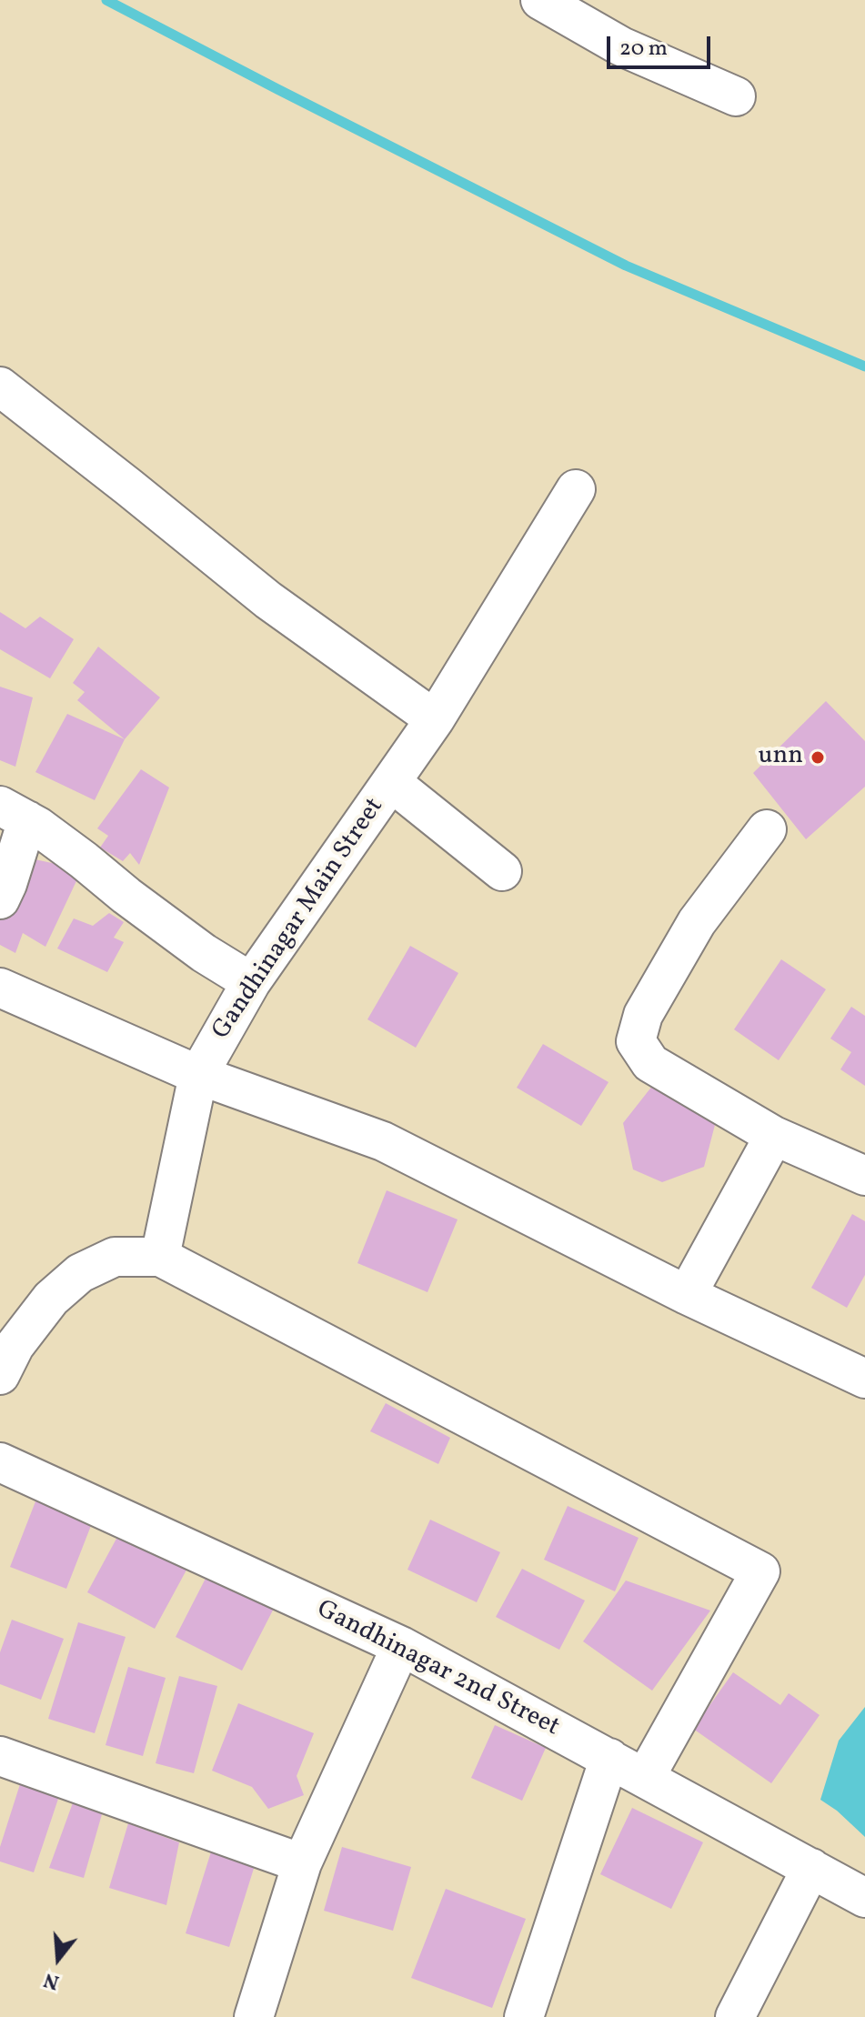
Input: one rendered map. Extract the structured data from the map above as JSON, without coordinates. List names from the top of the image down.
{
  "streets": {
    "street": ["Gandhinagar Main Street", "Gandhinagar 2nd Street"]
  },
  "places": ["unn"],
  "scale_bar": "20 m",
  "north": "bottom"
}
